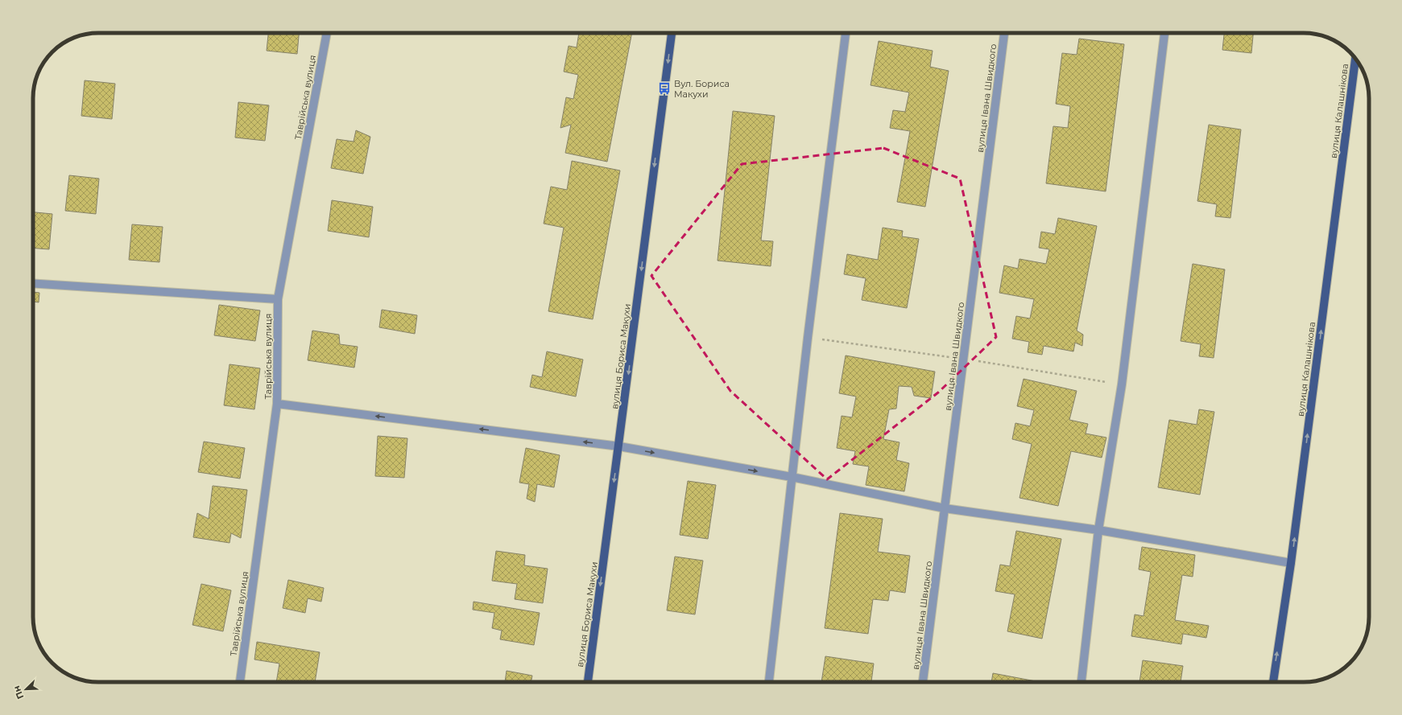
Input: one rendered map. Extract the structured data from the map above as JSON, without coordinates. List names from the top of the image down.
{
  "streets": {
    "main road": ["вулиця Калашнікова", "вулиця Бориса Макухи"],
    "street": ["Таврійська вулиця", "вулиця Івана Швидкого"]
  },
  "one_way": ["вулиця Калашнікова", "вулиця Бориса Макухи"],
  "places": {
    "bus stop": ["Вул. Бориса Макухи"]
  },
  "north": "bottom left"
}
